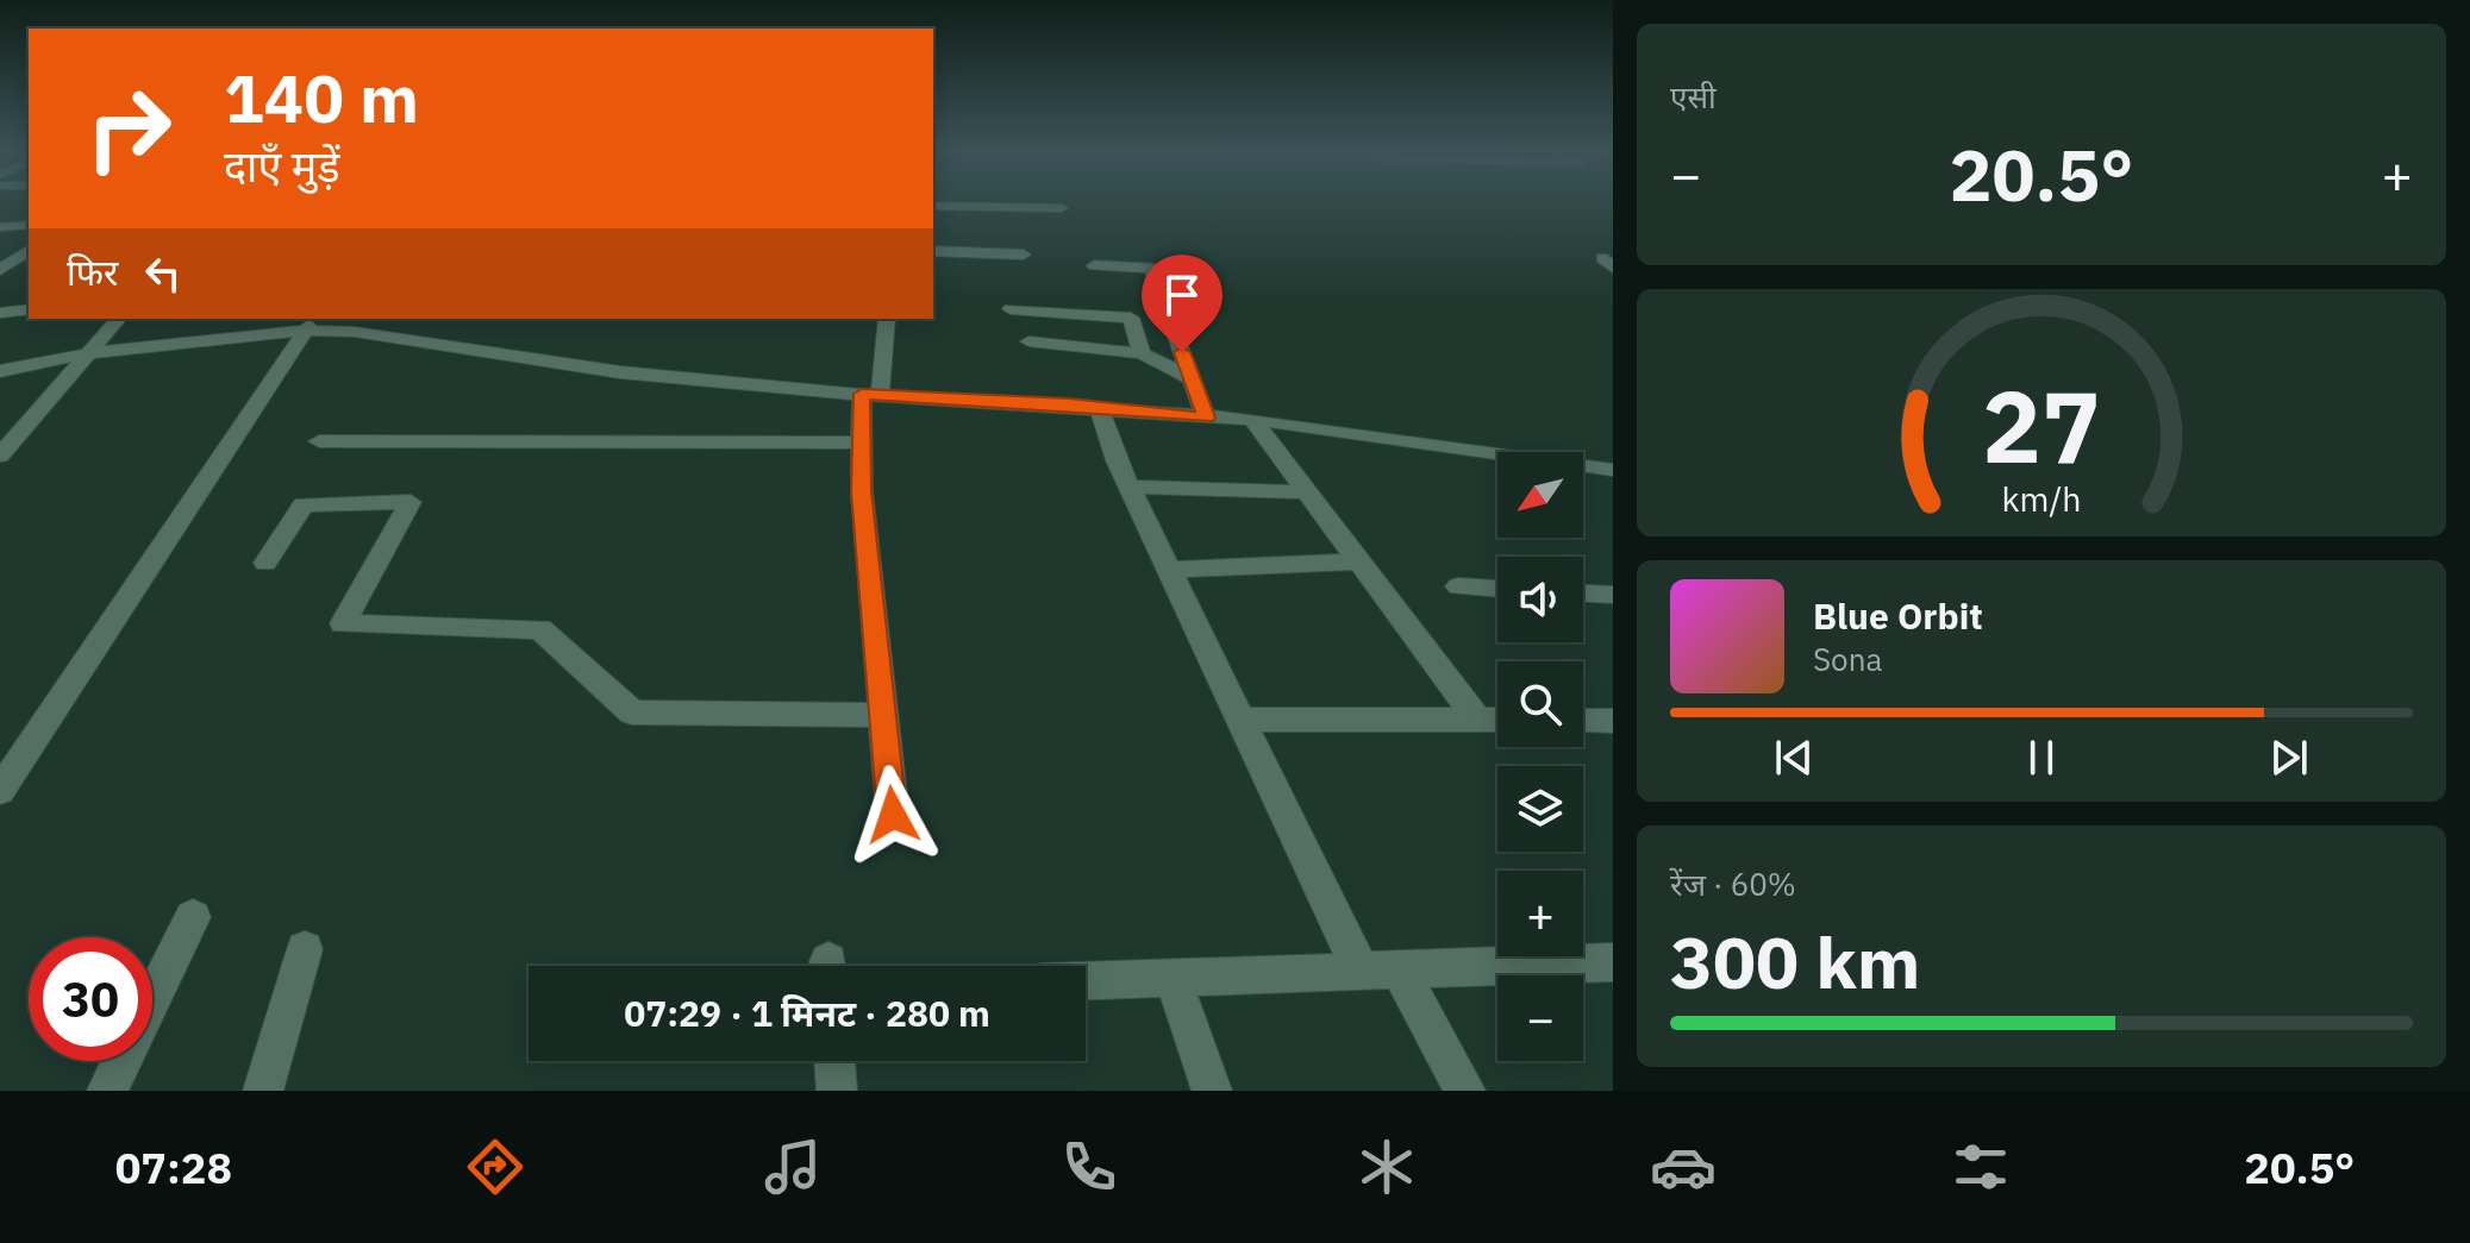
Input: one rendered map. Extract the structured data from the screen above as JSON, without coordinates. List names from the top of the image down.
{
  "north": "bottom left",
  "page": {
    "tile": [
      "एसी",
      ["रेंज · 60%", "300 km"]
    ],
    "turn": ["140 m", "दाएँ मुड़ें"],
    "heat": ["−", "20.5°", "+"],
    "then": "फिर",
    "map_buttons": ["+", "−"],
    "song": ["Blue Orbit", "Sona"],
    "limit": "30",
    "trip": "07:29 · 1 मिनट · 280 m",
    "tabs": ["07:28", "20.5°"],
    "gauge": ["27", "km/h"]
  }
}
